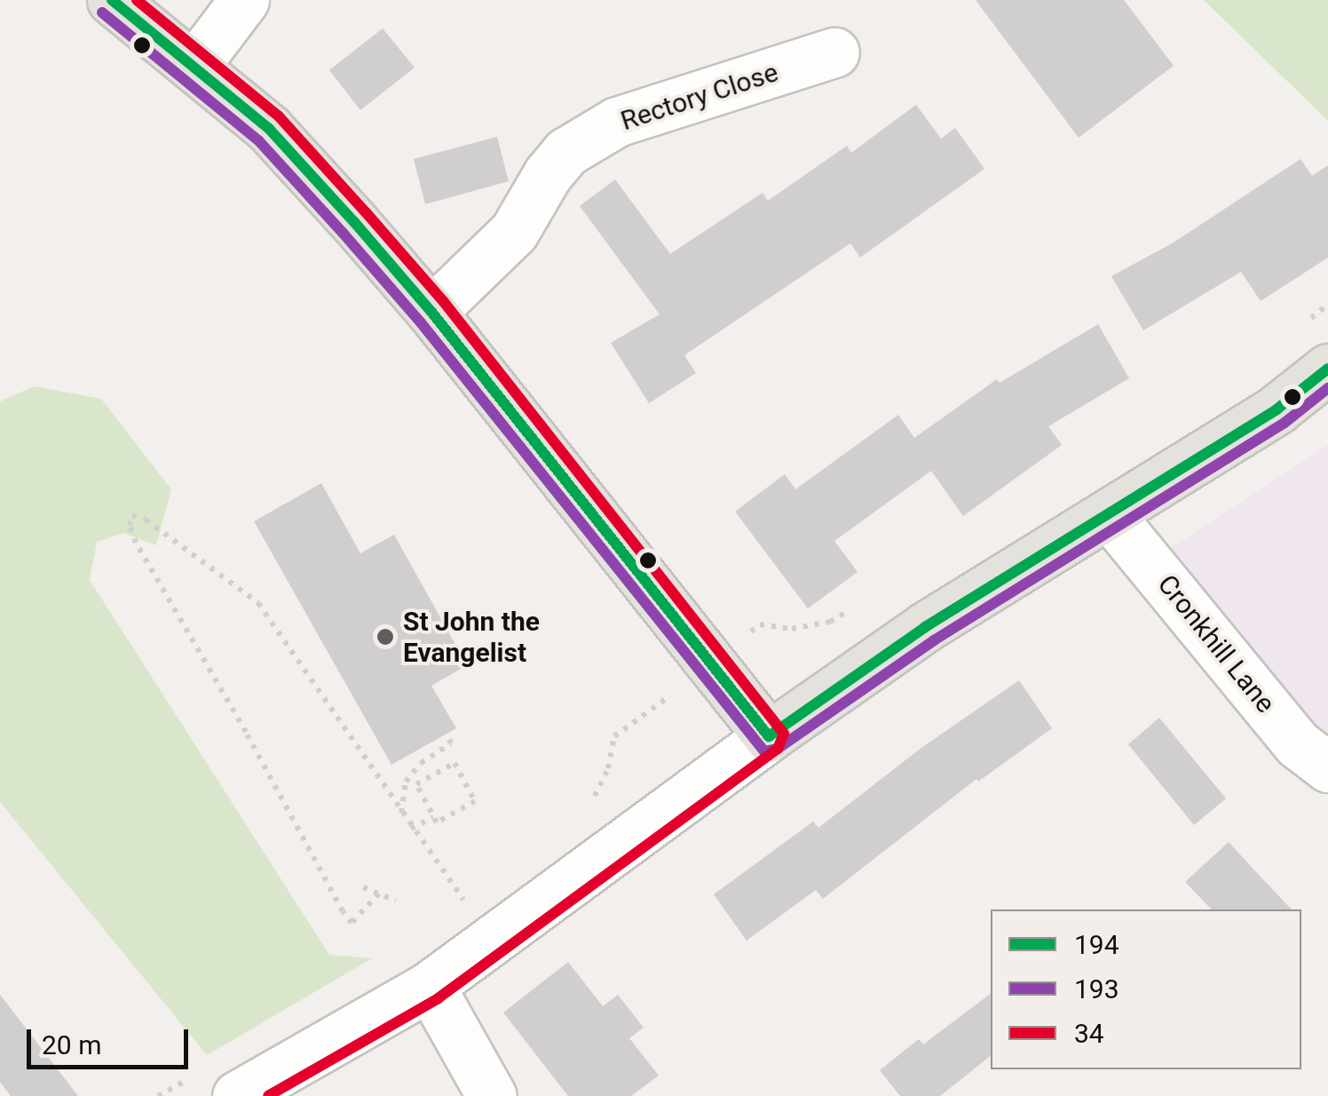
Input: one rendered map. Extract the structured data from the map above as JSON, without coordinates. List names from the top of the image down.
{
  "streets": {
    "street": ["Rectory Close", "Cronkhill Lane"]
  },
  "places": ["St John the Evangelist"],
  "lines": ["transit line 194", "transit line 34", "transit line 193"],
  "legend": ["194", "193", "34"],
  "scale_bar": "20 m"
}
